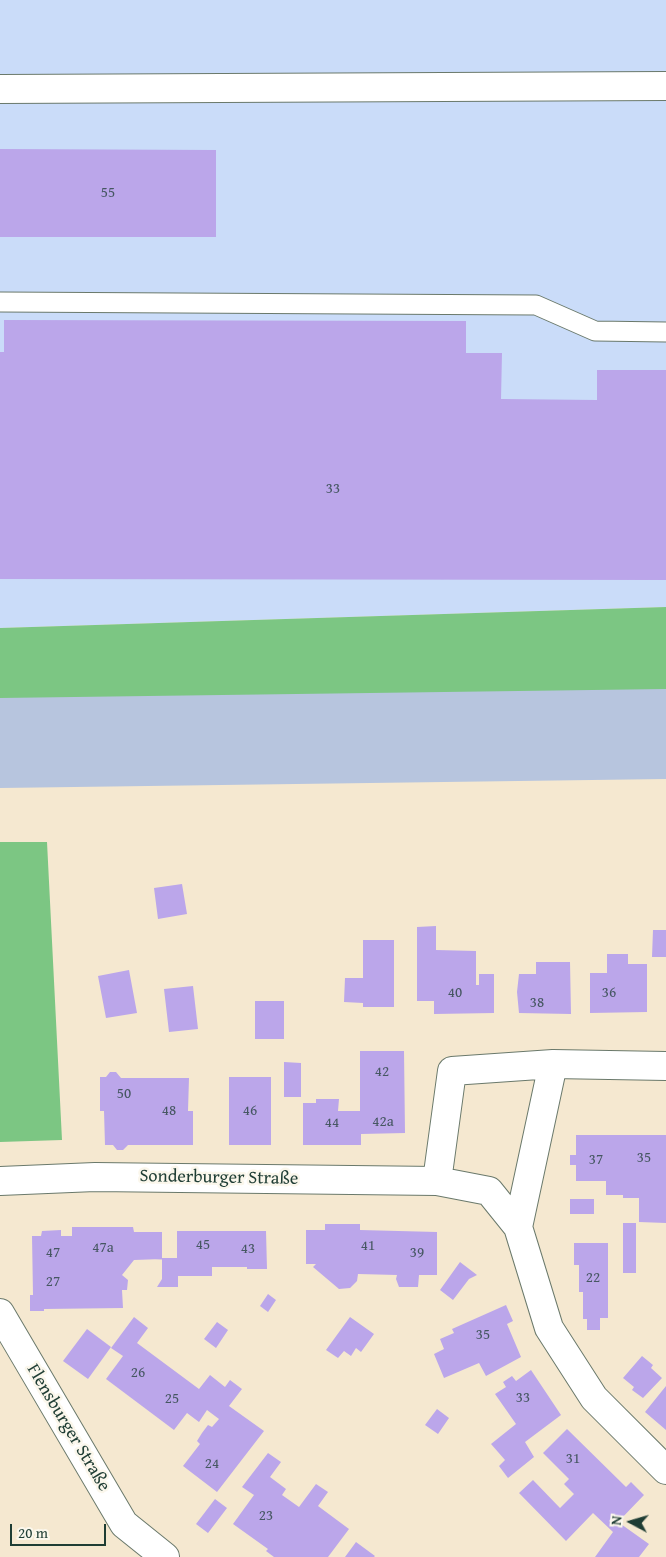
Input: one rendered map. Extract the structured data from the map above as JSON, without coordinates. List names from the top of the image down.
{
  "streets": {
    "street": ["Sonderburger Straße", "Flensburger Straße"]
  },
  "house_numbers": [
    "55",
    "33",
    "40",
    "36",
    "38",
    "42",
    "50",
    "48",
    "46",
    "42a",
    "44",
    "35",
    "37",
    "45",
    "41",
    "47a",
    "43",
    "47",
    "39",
    "22",
    "27",
    "35",
    "26",
    "33",
    "25",
    "31",
    "24",
    "23"
  ],
  "scale_bar": "20 m",
  "north": "left"
}
